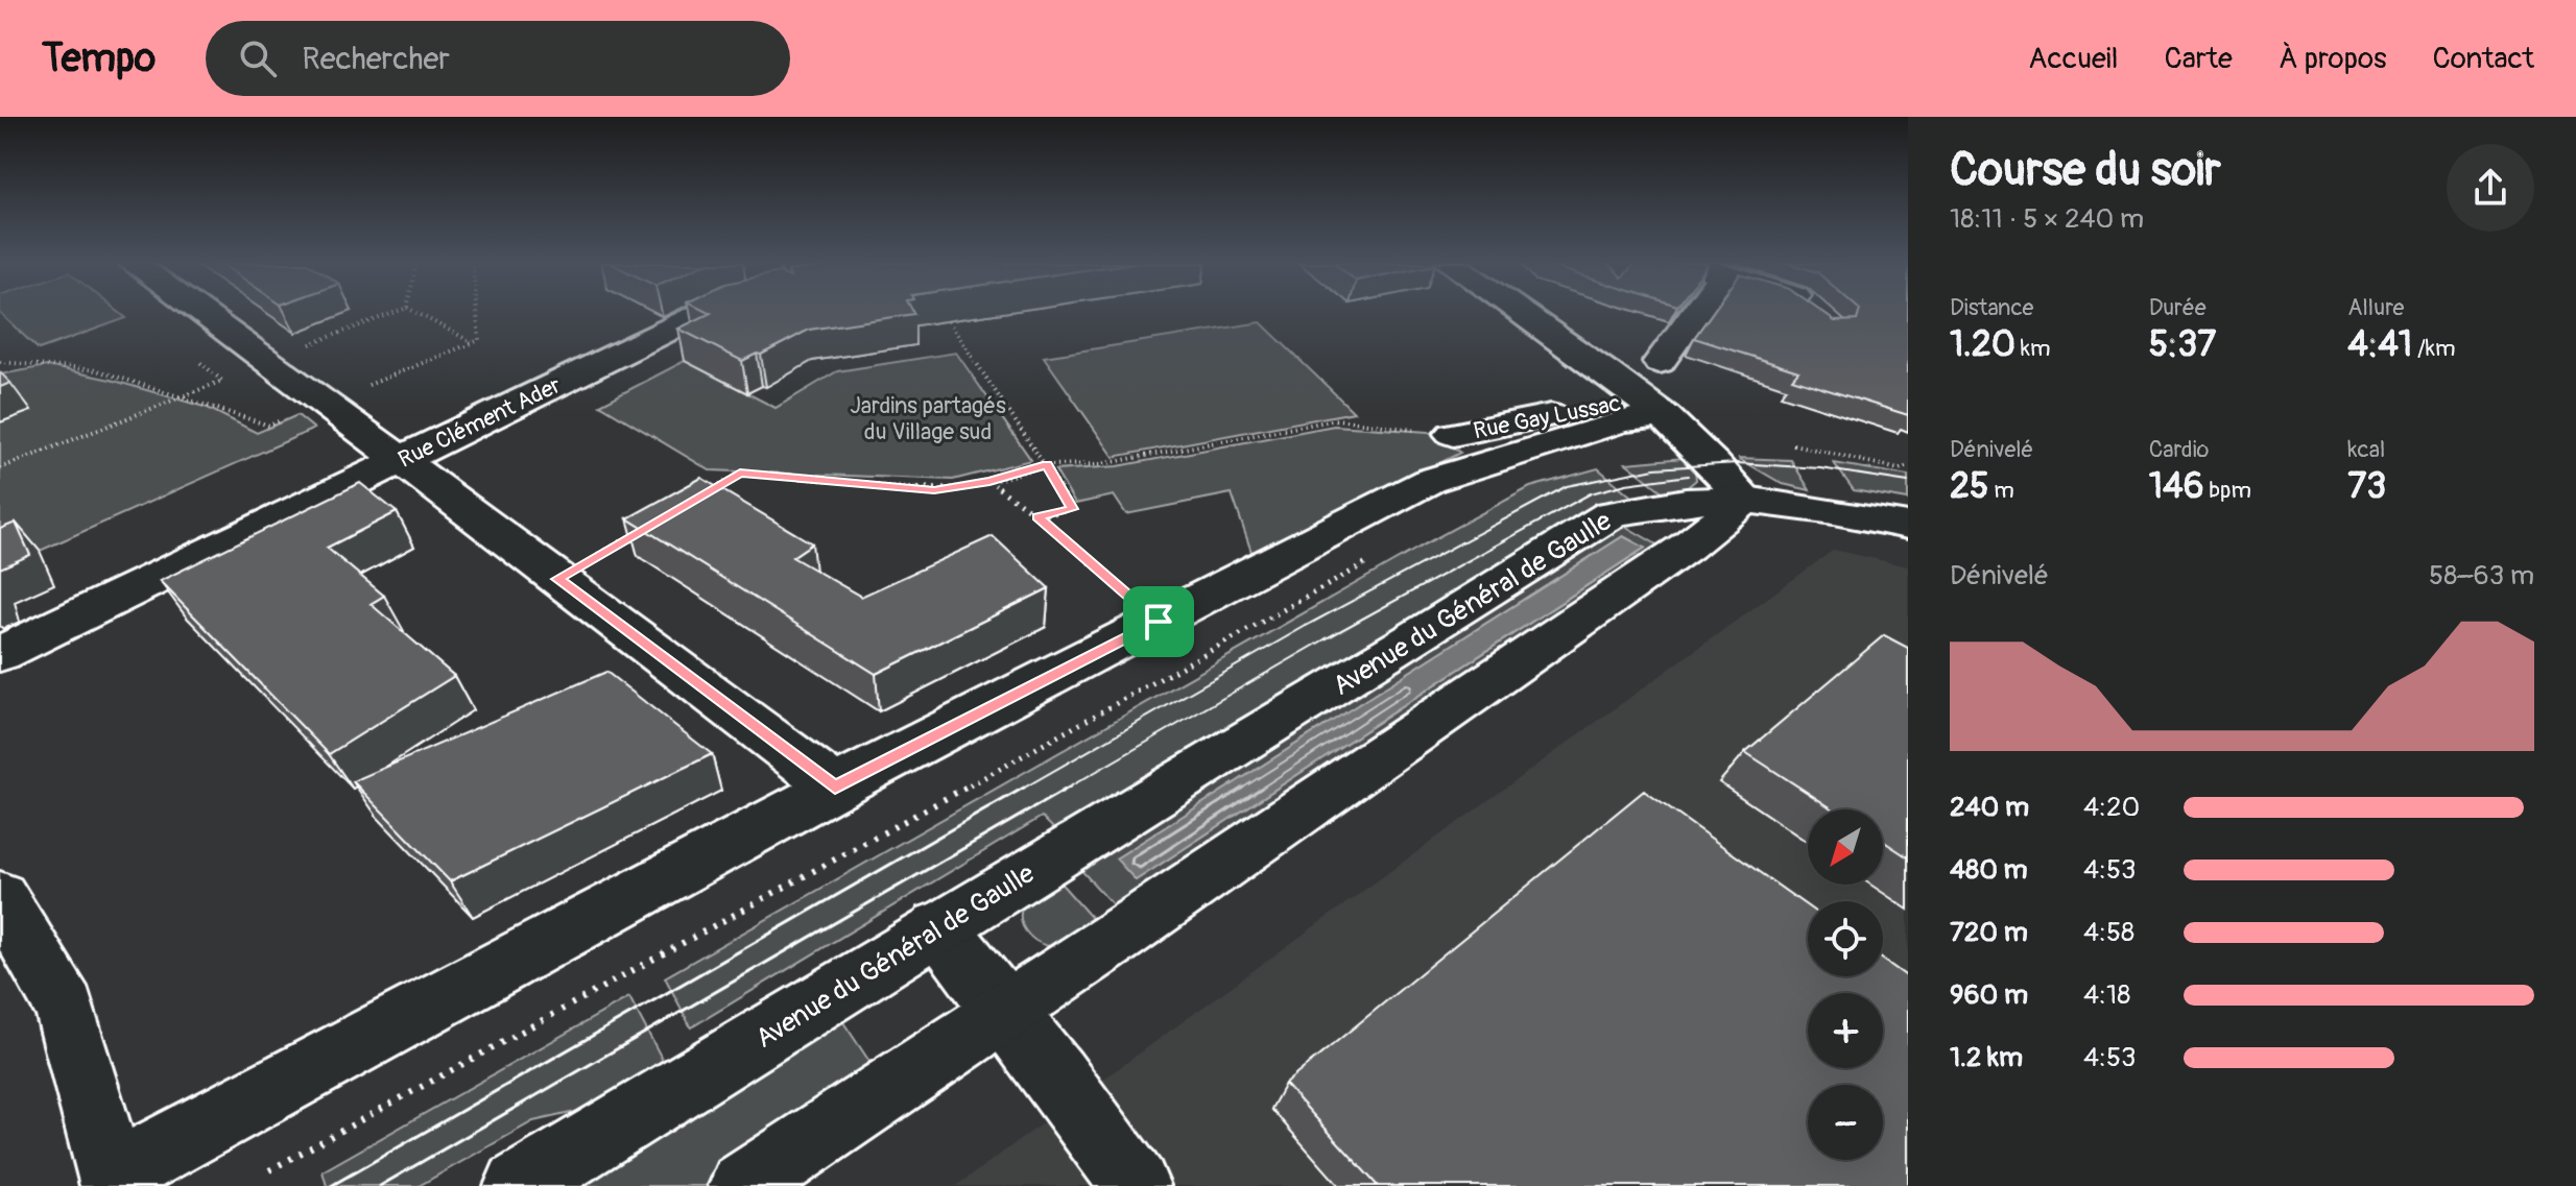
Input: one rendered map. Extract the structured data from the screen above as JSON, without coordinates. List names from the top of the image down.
{
  "streets": {
    "street": ["Rue Gay Lussac", "Rue Clément Ader", "Avenue du Général de Gaulle"]
  },
  "parks": ["Jardins partagés du Village sud"],
  "north": "bottom left",
  "page": {
    "header": "Tempo",
    "search": "Rechercher",
    "nav": [
      "Accueil",
      "Carte",
      "À propos",
      "Contact"
    ],
    "heading": ["Course du soir", "18:11 · 5 × 240 m"],
    "stats": [
      ["Distance", "1.20 km"],
      ["Durée", "5:37"],
      ["Allure", "4:41 /km"],
      ["Dénivelé", "25 m"],
      ["Cardio", "146 bpm"],
      ["kcal", "73"]
    ],
    "chart": ["Dénivelé", "58–63 m"],
    "list": [
      {
        "name": "240 m",
        "note": "4:20"
      },
      {
        "name": "480 m",
        "note": "4:53"
      },
      {
        "name": "720 m",
        "note": "4:58"
      },
      {
        "name": "960 m",
        "note": "4:18"
      },
      {
        "name": "1.2 km",
        "note": "4:53"
      }
    ],
    "map_buttons": ["+", "−"]
  }
}
